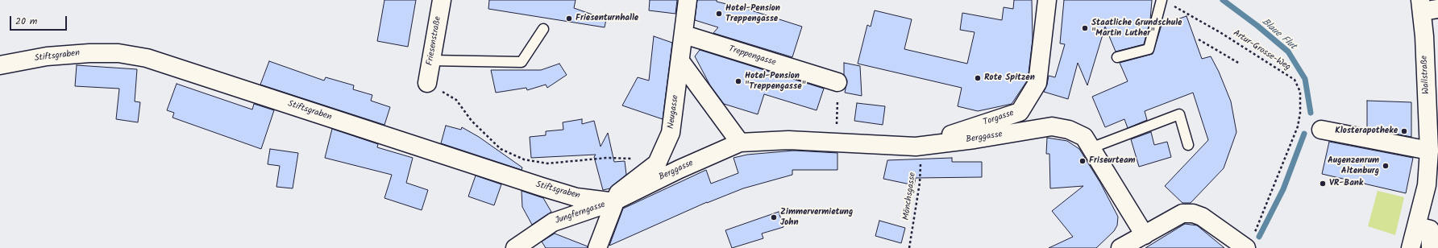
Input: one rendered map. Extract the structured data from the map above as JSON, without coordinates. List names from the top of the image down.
{
  "streets": {
    "street": [
      "Friesenstraße",
      "Stiftsgraben",
      "Treppengasse",
      "Wallstraße",
      "Neugasse",
      "Torgasse",
      "Berggasse",
      "Jungferngasse"
    ],
    "path": ["Artur-Grosse-Weg", "Mönchsgasse"]
  },
  "crossings": [
    ["Stiftsgraben", "Neugasse"],
    ["Stiftsgraben", "Berggasse"],
    ["Stiftsgraben", "Jungferngasse"],
    ["Treppengasse", "Neugasse"],
    ["Neugasse", "Berggasse"],
    ["Neugasse", "Jungferngasse"],
    ["Torgasse", "Berggasse"],
    ["Torgasse", "Mönchsgasse"],
    ["Berggasse", "Mönchsgasse"],
    ["Berggasse", "Jungferngasse"]
  ],
  "water": ["Blaue Flut"],
  "places": [
    "Hotel-Pension Treppengasse",
    "Friesenturnhalle",
    "Staatliche Grundschule \"Martin Luther\"",
    "Rote Spitzen",
    "Hotel-Pension \"Treppengasse\"",
    "Klosterapotheke",
    "Friseurteam",
    "Augenzenrum Altenburg",
    "VR-Bank",
    "Zimmervermietung John"
  ],
  "scale_bar": "20 m"
}
